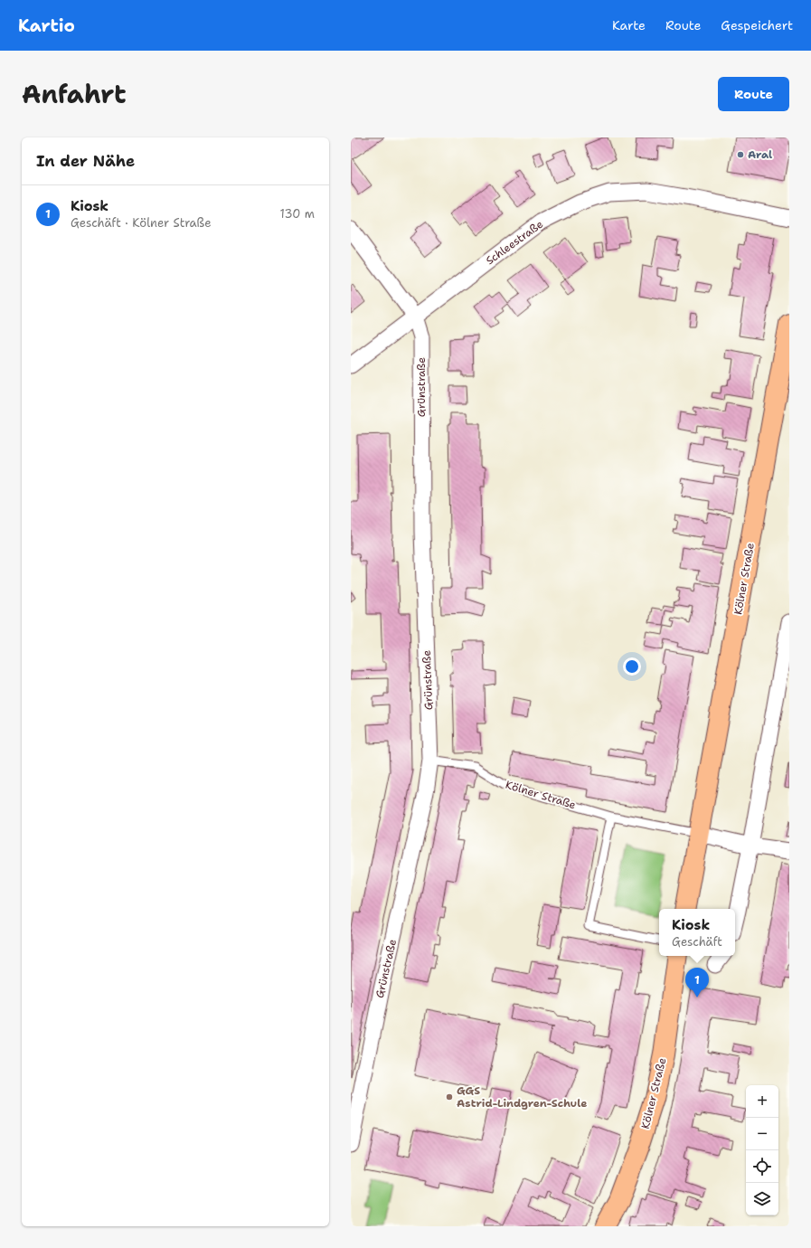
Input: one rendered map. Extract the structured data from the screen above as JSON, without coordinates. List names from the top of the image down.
{
  "streets": {
    "main road": ["Kölner Straße"],
    "street": ["Schleestraße", "Grünstraße"]
  },
  "crossings": [
    ["Schleestraße", "Grünstraße"],
    ["Grünstraße", "Kölner Straße"]
  ],
  "places": ["Aral", "GGS Astrid-Lindgren-Schule"],
  "page": {
    "header": "Kartio",
    "nav": ["Karte", "Route", "Gespeichert"],
    "title": "Anfahrt",
    "buttons": "Route",
    "heading": "In der Nähe",
    "list": [
      {
        "mark": "1",
        "name": "Kiosk",
        "note": "Geschäft · Kölner Straße",
        "value": "130 m"
      }
    ],
    "popup": ["Kiosk", "Geschäft"],
    "pins": "1",
    "map_buttons": ["+", "−"]
  }
}
